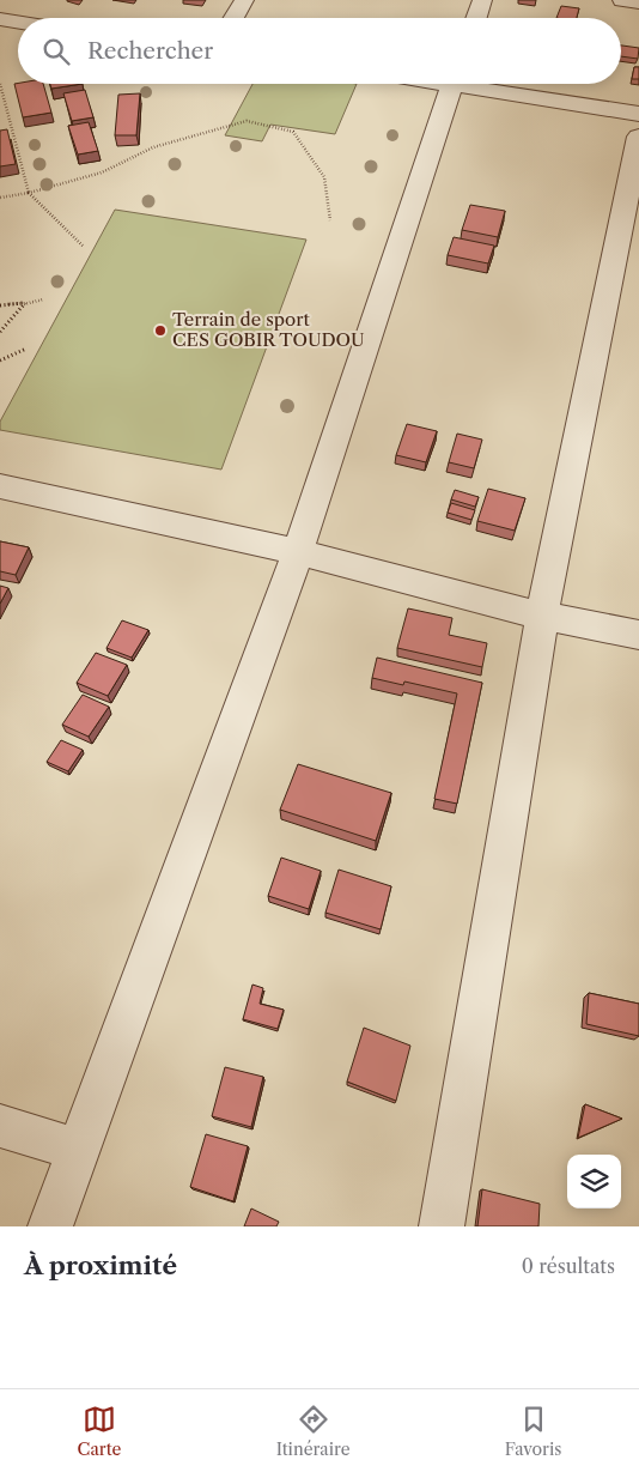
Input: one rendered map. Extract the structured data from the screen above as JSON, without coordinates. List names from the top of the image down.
{
  "places": ["Terrain de sport CES GOBIR TOUDOU"],
  "page": {
    "search": "Rechercher",
    "heading": ["À proximité", "0 résultats"],
    "nav": ["Carte", "Itinéraire", "Favoris"]
  }
}
